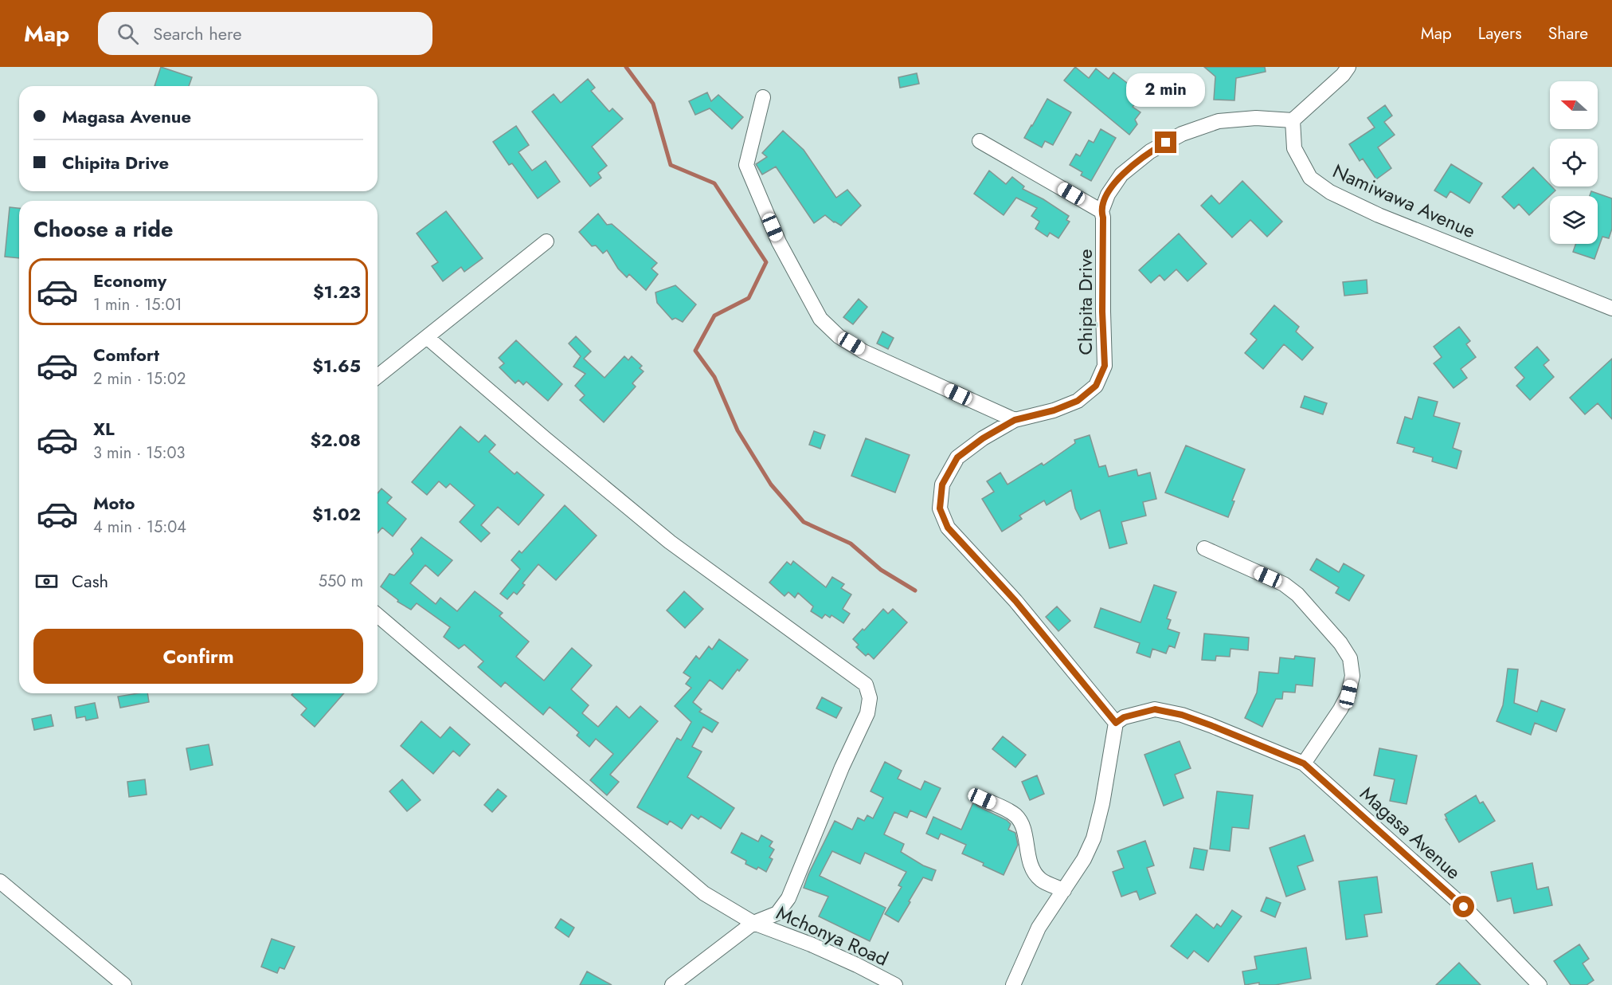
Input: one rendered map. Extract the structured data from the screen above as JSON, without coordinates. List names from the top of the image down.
{
  "streets": {
    "street": [
      "Namiwawa Avenue",
      "Chipita Drive",
      "Magasa Avenue",
      "Mchonya Road"
    ]
  },
  "crossings": [
    ["Namiwawa Avenue", "Chipita Drive"],
    ["Chipita Drive", "Magasa Avenue"]
  ],
  "north": "left",
  "page": {
    "header": "Map",
    "search": "Search here",
    "nav": ["Map", "Layers", "Share"],
    "bubble": "2 min",
    "banner": ["Magasa Avenue", "Chipita Drive"],
    "heading": "Choose a ride",
    "list": [
      {
        "name": "Economy",
        "note": "1 min · 15:01",
        "value": "$1.23"
      },
      {
        "name": "Comfort",
        "note": "2 min · 15:02",
        "value": "$1.65"
      },
      {
        "name": "XL",
        "note": "3 min · 15:03",
        "value": "$2.08"
      },
      {
        "name": "Moto",
        "note": "4 min · 15:04",
        "value": "$1.02"
      }
    ],
    "pay": ["Cash", "550 m"],
    "buttons": "Confirm"
  }
}
